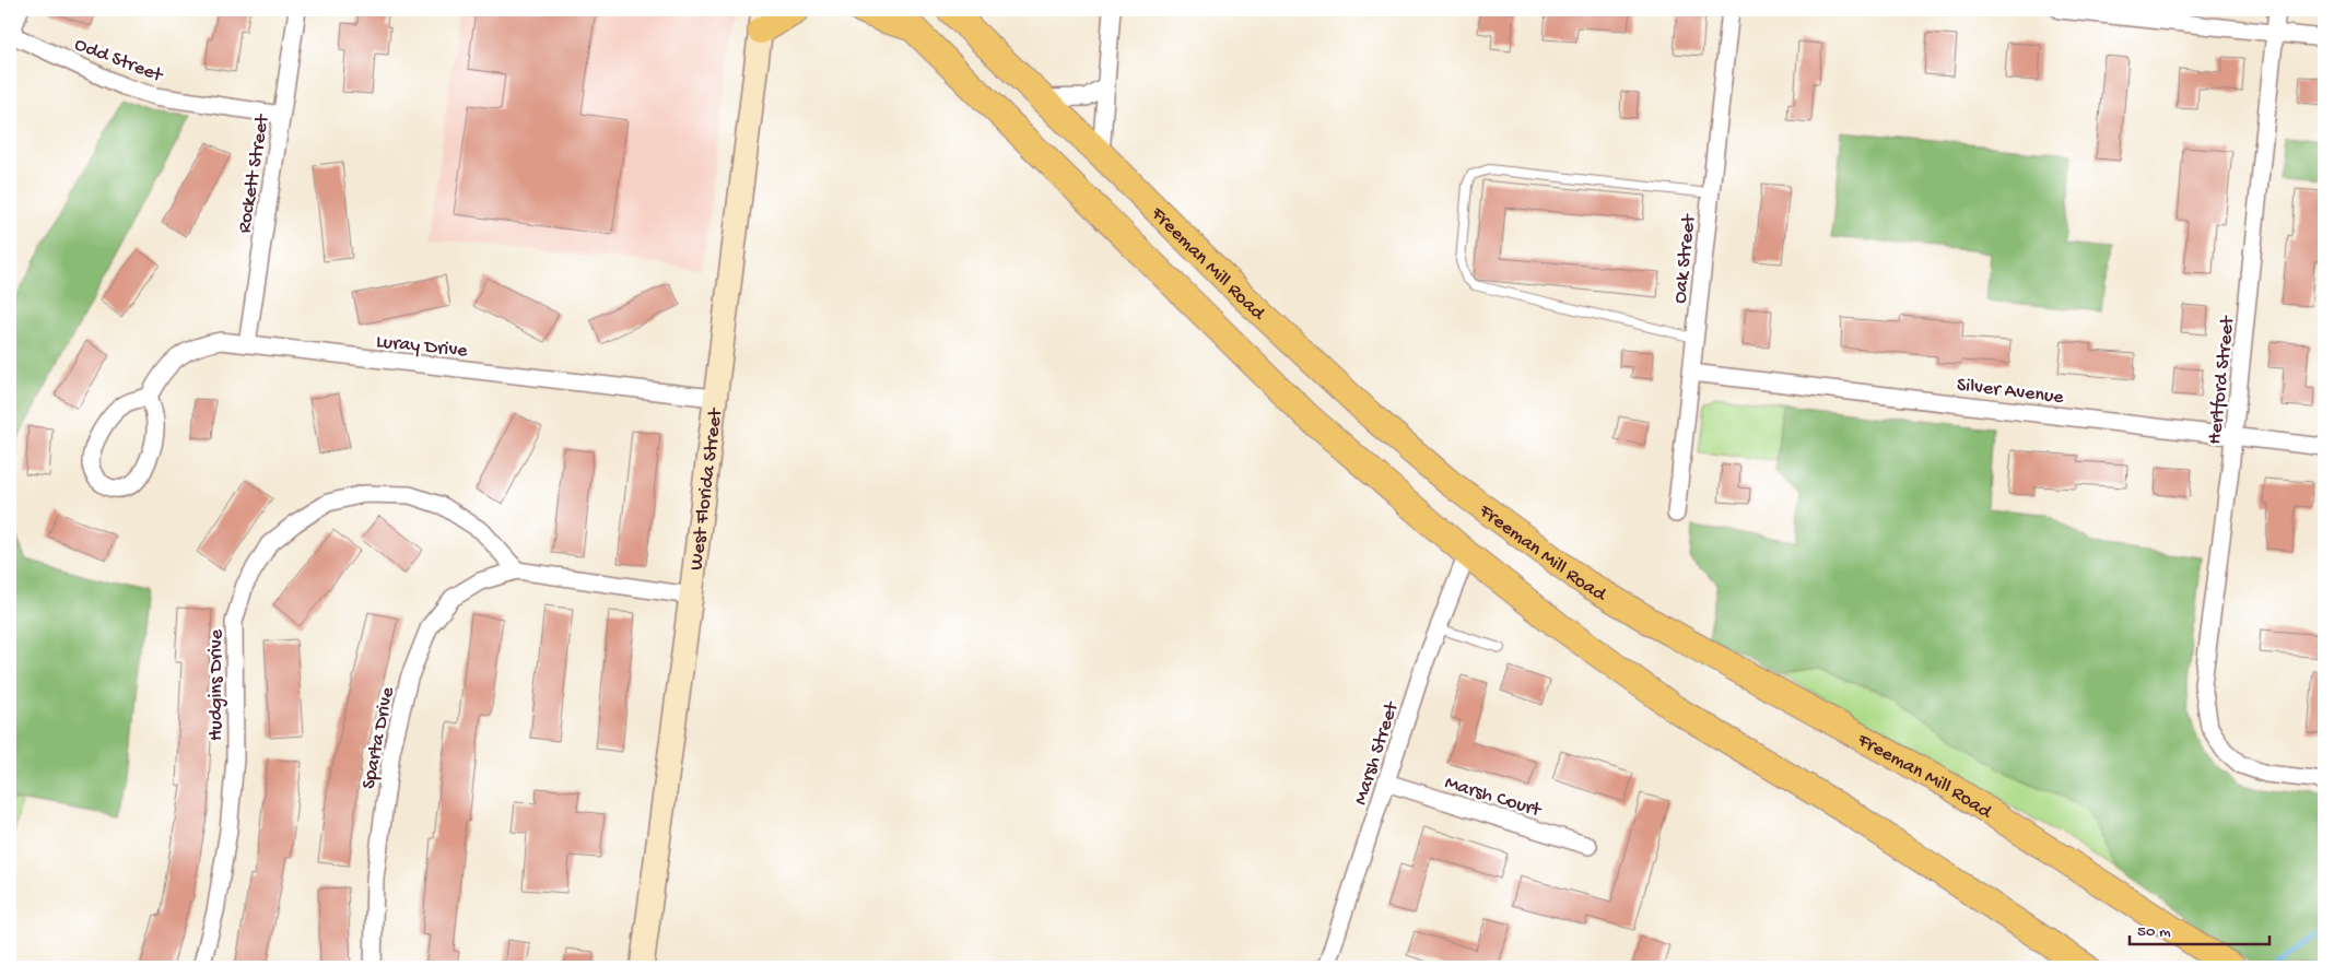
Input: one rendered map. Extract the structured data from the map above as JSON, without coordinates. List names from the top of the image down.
{
  "streets": {
    "main road": ["Freeman Mill Road", "West Florida Street"],
    "street": [
      "Odd Street",
      "Rockett Street",
      "Oak Street",
      "Luray Drive",
      "Hertford Street",
      "Silver Avenue",
      "Hudgins Drive",
      "Sparta Drive",
      "Marsh Street",
      "Marsh Court"
    ]
  },
  "crossings": [
    ["Odd Street", "Rockett Street"],
    ["Rockett Street", "Luray Drive"],
    ["Oak Street", "Silver Avenue"],
    ["Luray Drive", "West Florida Street"],
    ["Hertford Street", "Silver Avenue"],
    ["Hudgins Drive", "Sparta Drive"],
    ["Marsh Street", "Marsh Court"]
  ],
  "scale_bar": "50 m"
}
